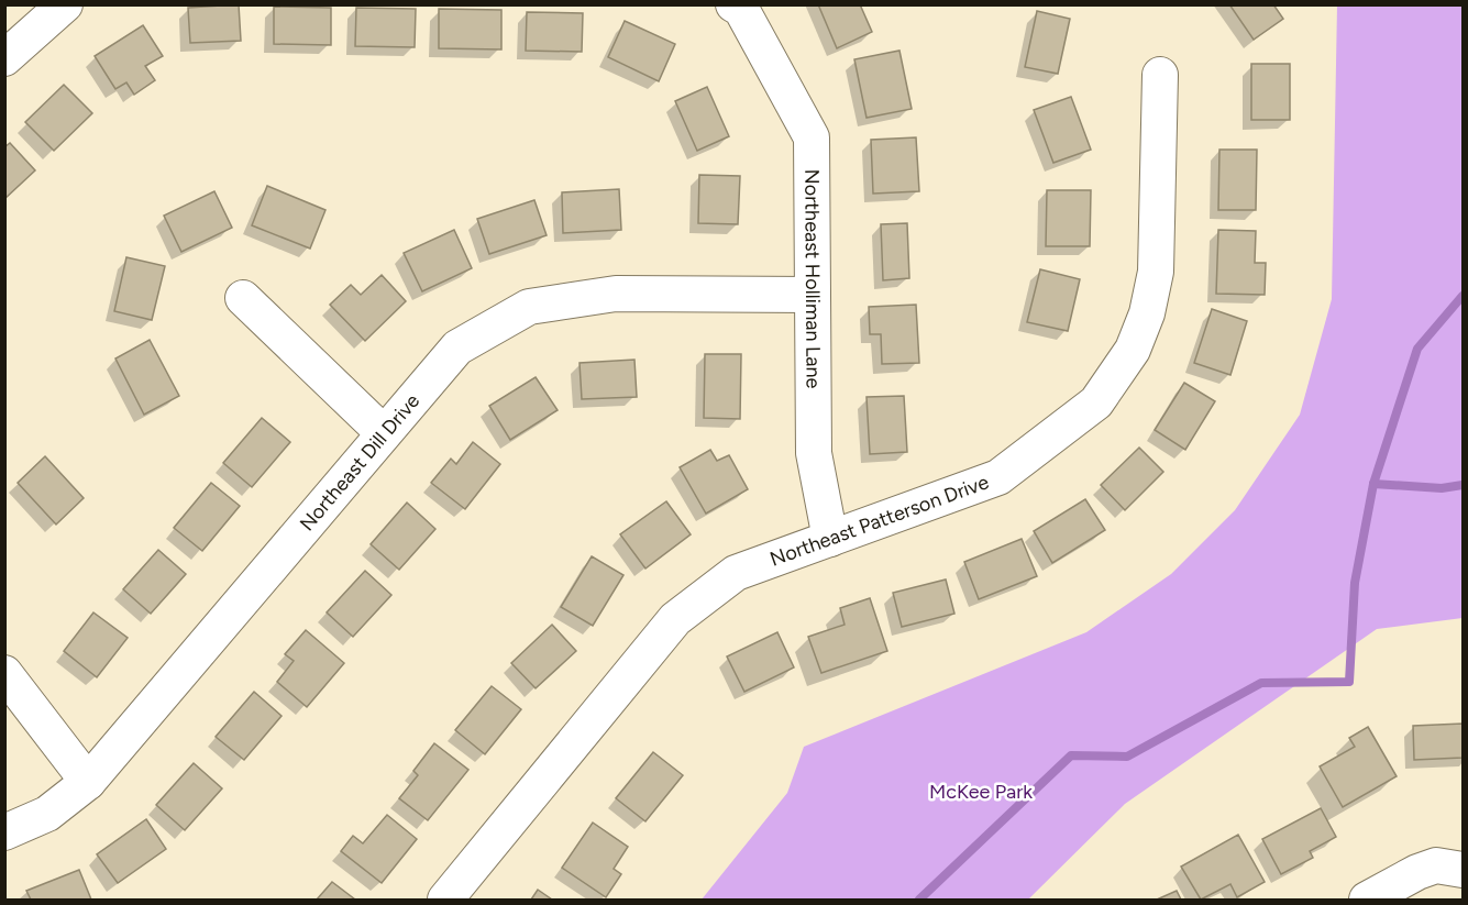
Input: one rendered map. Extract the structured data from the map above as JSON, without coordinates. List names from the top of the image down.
{
  "streets": {
    "street": ["Northeast Holliman Lane", "Northeast Dill Drive", "Northeast Patterson Drive"]
  },
  "crossings": [
    ["Northeast Holliman Lane", "Northeast Dill Drive"],
    ["Northeast Holliman Lane", "Northeast Patterson Drive"]
  ],
  "parks": ["McKee Park"]
}
